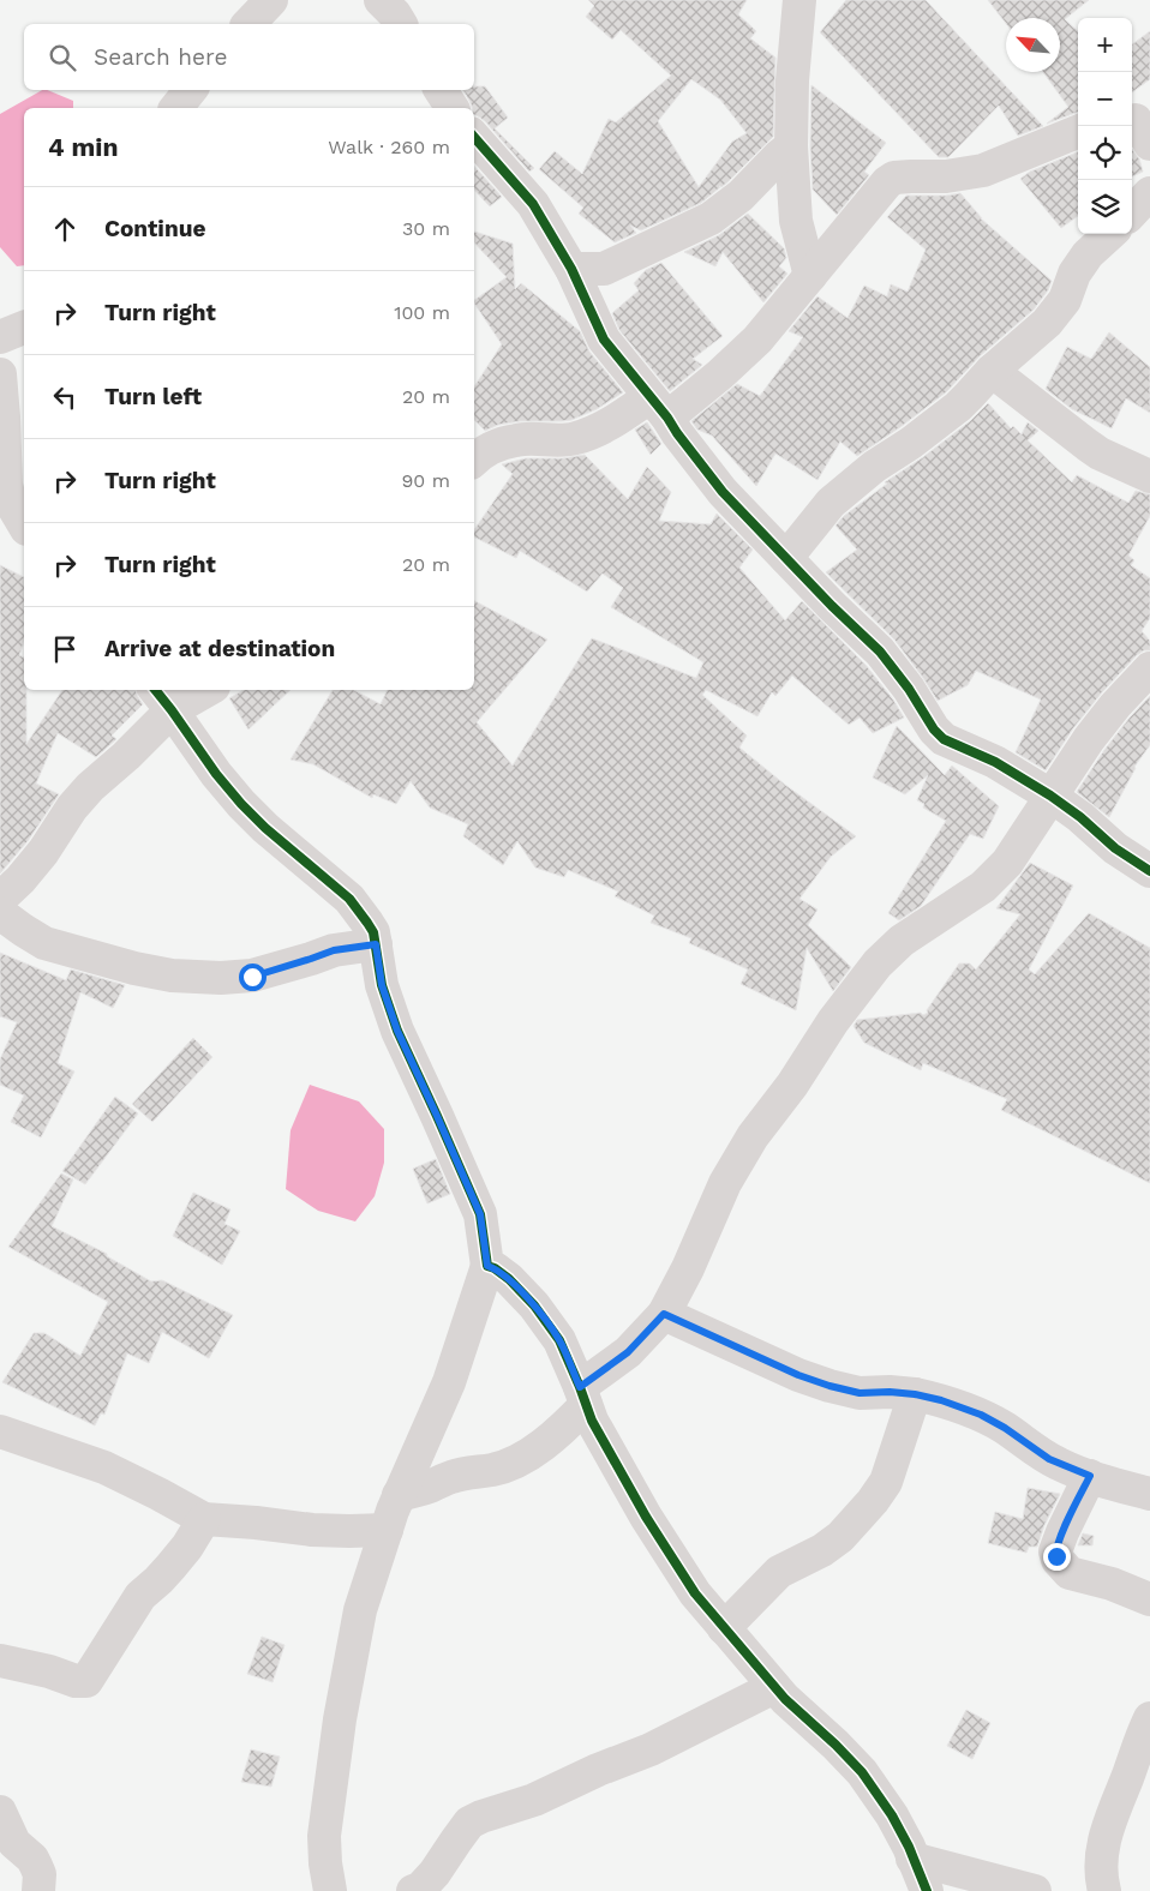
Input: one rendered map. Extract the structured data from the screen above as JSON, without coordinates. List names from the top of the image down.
{
  "north": "top left",
  "page": {
    "map_buttons": ["+", "−"],
    "search": "Search here",
    "heading": ["4 min", "Walk · 260 m"],
    "list": [
      ["Continue", "30 m"],
      ["Turn right", "100 m"],
      ["Turn left", "20 m"],
      ["Turn right", "90 m"],
      ["Turn right", "20 m"],
      "Arrive at destination"
    ]
  }
}
